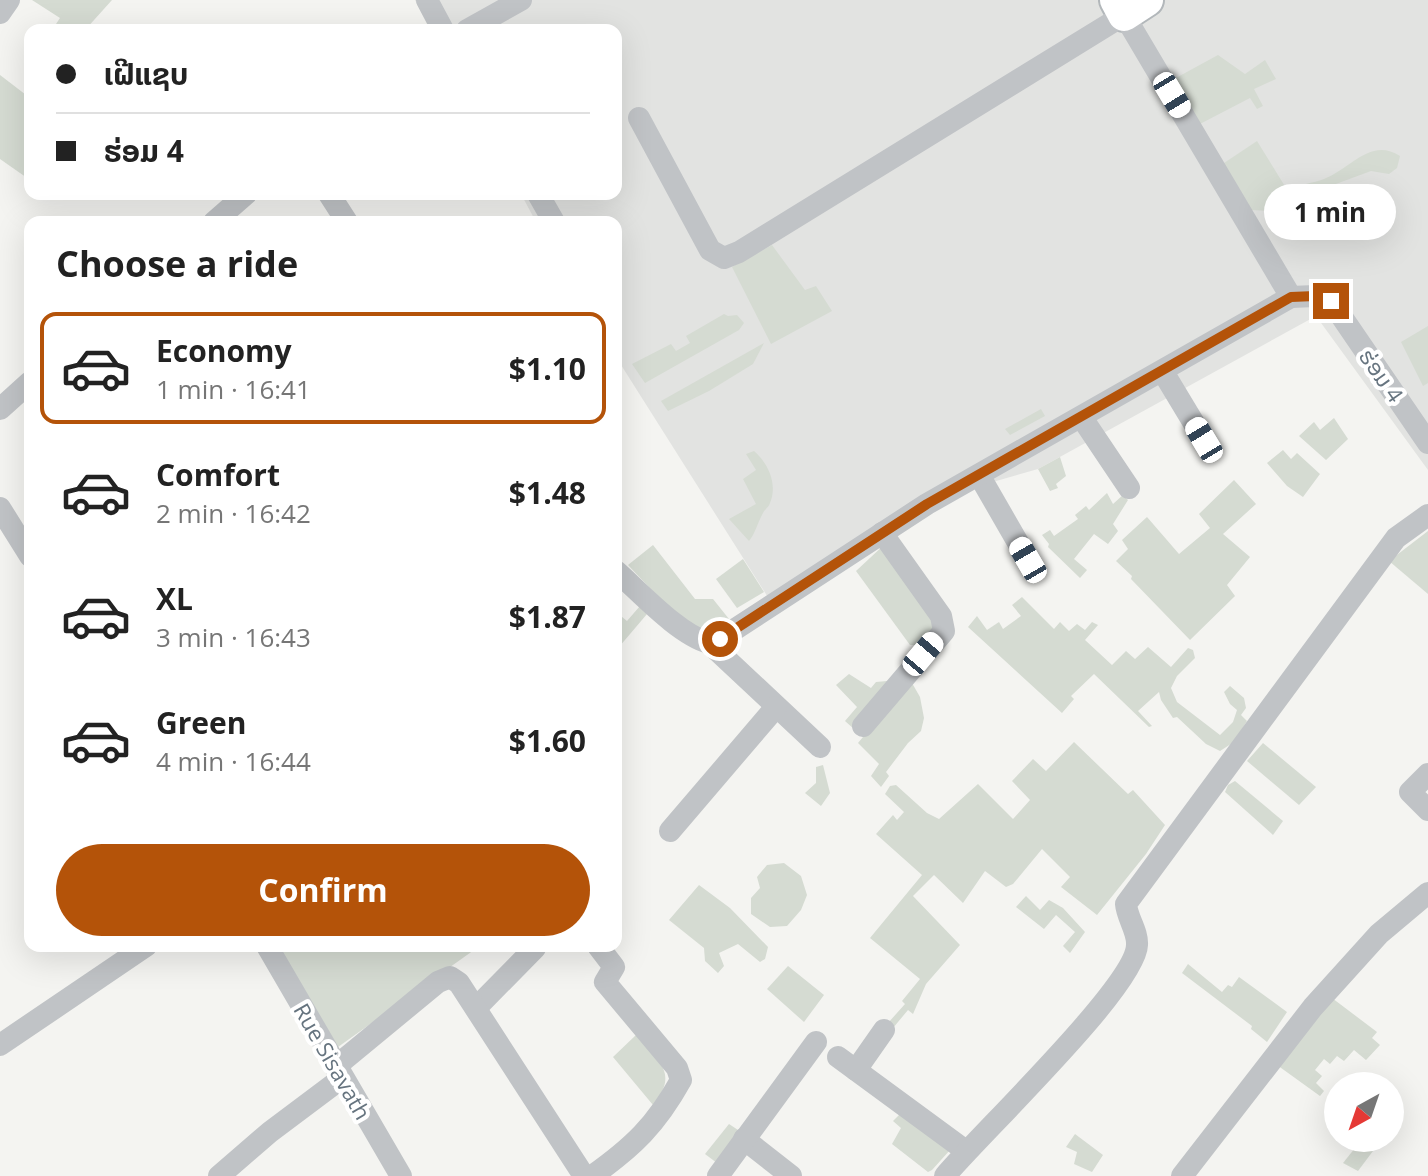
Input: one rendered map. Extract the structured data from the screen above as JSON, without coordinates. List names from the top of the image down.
{
  "streets": {
    "street": ["ຮ່ອມ 4", "Rue Sisavath"]
  },
  "north": "bottom left",
  "page": {
    "banner": ["ເຝີແຊບ", "ຮ່ອມ 4"],
    "bubble": "1 min",
    "heading": "Choose a ride",
    "list": [
      {
        "name": "Economy",
        "note": "1 min · 16:41",
        "value": "$1.10"
      },
      {
        "name": "Comfort",
        "note": "2 min · 16:42",
        "value": "$1.48"
      },
      {
        "name": "XL",
        "note": "3 min · 16:43",
        "value": "$1.87"
      },
      {
        "name": "Green",
        "note": "4 min · 16:44",
        "value": "$1.60"
      }
    ],
    "buttons": "Confirm"
  }
}
